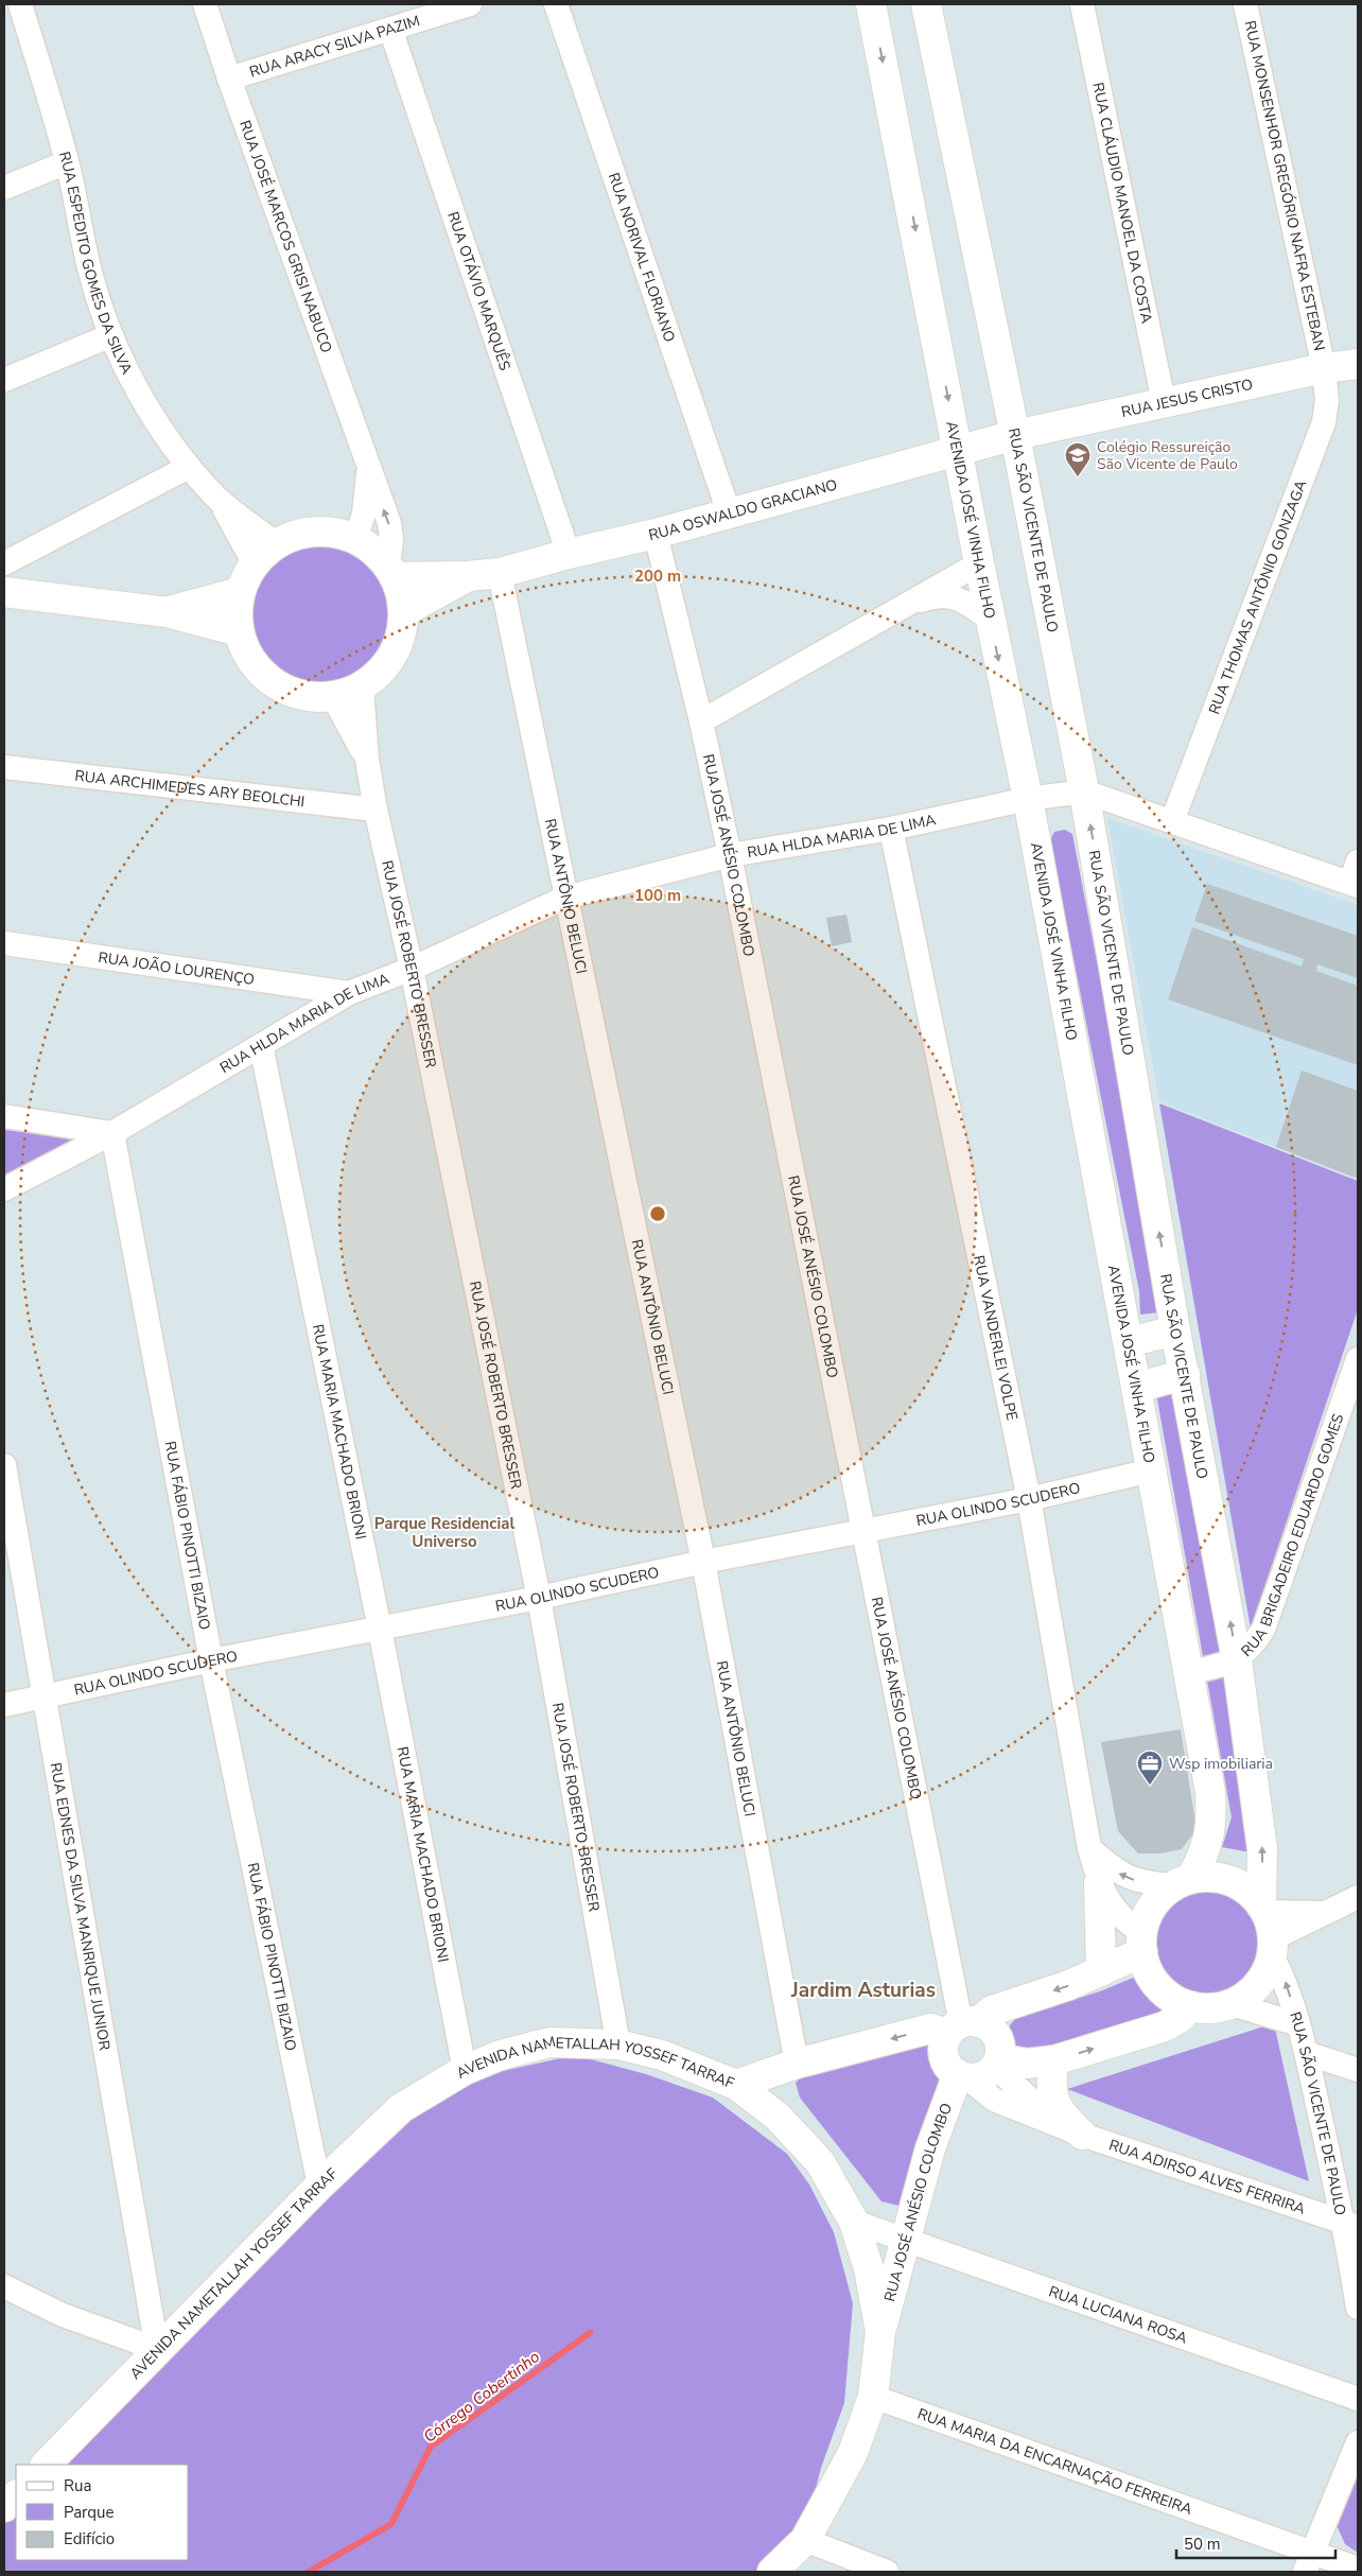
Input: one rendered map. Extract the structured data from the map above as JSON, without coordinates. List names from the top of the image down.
{
  "streets": {
    "street": [
      "RUA ARACY SILVA PAZIM",
      "RUA MONSENHOR GREGÓRIO NAFRA ESTEBAN",
      "RUA CLÁUDIO MANOEL DA COSTA",
      "RUA JOSÉ MARCOS GRISI NABUCO",
      "RUA NORIVAL FLORIANO",
      "RUA ESPEDITO GOMES DA SILVA",
      "RUA OTÁVIO MARQUÊS",
      "RUA JESUS CRISTO",
      "RUA OSWALDO GRACIANO",
      "AVENIDA JOSÉ VINHA FILHO",
      "RUA SÃO VICENTE DE PAULO",
      "RUA THOMAS ANTÔNIO GONZAGA",
      "RUA ARCHIMEDES ARY BEOLCHI",
      "RUA HLDA MARIA DE LIMA",
      "RUA JOSÉ ANÉSIO COLOMBO",
      "RUA ANTÔNIO BELUCI",
      "RUA JOSÉ ROBERTO BRESSER",
      "RUA JOÃO LOURENÇO",
      "RUA VANDERLEI VOLPE",
      "RUA MARIA MACHADO BRIONI",
      "RUA OLINDO SCUDERO",
      "RUA BRIGADEIRO EDUARDO GOMES",
      "RUA FÁBIO PINOTTI BIZAIO",
      "RUA EDNES DA SILVA MANRIQUE JUNIOR",
      "AVENIDA NAMETALLAH YOSSEF TARRAF",
      "RUA ADIRSO ALVES FERRIRA",
      "RUA LUCIANA ROSA",
      "RUA MARIA DA ENCARNAÇÃO FERREIRA"
    ]
  },
  "crossings": [
    ["RUA ARACY SILVA PAZIM", "RUA JOSÉ MARCOS GRISI NABUCO"],
    ["RUA ARACY SILVA PAZIM", "RUA OTÁVIO MARQUÊS"],
    ["RUA MONSENHOR GREGÓRIO NAFRA ESTEBAN", "RUA JESUS CRISTO"],
    ["RUA MONSENHOR GREGÓRIO NAFRA ESTEBAN", "RUA THOMAS ANTÔNIO GONZAGA"],
    ["RUA CLÁUDIO MANOEL DA COSTA", "RUA JESUS CRISTO"],
    ["RUA JOSÉ MARCOS GRISI NABUCO", "RUA ESPEDITO GOMES DA SILVA"],
    ["RUA JOSÉ MARCOS GRISI NABUCO", "RUA OSWALDO GRACIANO"],
    ["RUA JOSÉ MARCOS GRISI NABUCO", "RUA JOSÉ ROBERTO BRESSER"],
    ["RUA NORIVAL FLORIANO", "RUA OSWALDO GRACIANO"],
    ["RUA ESPEDITO GOMES DA SILVA", "RUA OSWALDO GRACIANO"],
    ["RUA ESPEDITO GOMES DA SILVA", "RUA JOSÉ ROBERTO BRESSER"],
    ["RUA OTÁVIO MARQUÊS", "RUA OSWALDO GRACIANO"],
    ["RUA JESUS CRISTO", "RUA OSWALDO GRACIANO"],
    ["RUA JESUS CRISTO", "RUA SÃO VICENTE DE PAULO"],
    ["RUA JESUS CRISTO", "RUA THOMAS ANTÔNIO GONZAGA"],
    ["RUA OSWALDO GRACIANO", "AVENIDA JOSÉ VINHA FILHO"],
    ["RUA OSWALDO GRACIANO", "RUA SÃO VICENTE DE PAULO"],
    ["RUA OSWALDO GRACIANO", "RUA JOSÉ ANÉSIO COLOMBO"],
    ["RUA OSWALDO GRACIANO", "RUA ANTÔNIO BELUCI"],
    ["RUA OSWALDO GRACIANO", "RUA JOSÉ ROBERTO BRESSER"],
    ["AVENIDA JOSÉ VINHA FILHO", "RUA SÃO VICENTE DE PAULO"],
    ["AVENIDA JOSÉ VINHA FILHO", "RUA HLDA MARIA DE LIMA"],
    ["AVENIDA JOSÉ VINHA FILHO", "RUA VANDERLEI VOLPE"],
    ["AVENIDA JOSÉ VINHA FILHO", "RUA OLINDO SCUDERO"],
    ["AVENIDA JOSÉ VINHA FILHO", "RUA BRIGADEIRO EDUARDO GOMES"],
    ["RUA SÃO VICENTE DE PAULO", "RUA HLDA MARIA DE LIMA"],
    ["RUA SÃO VICENTE DE PAULO", "RUA VANDERLEI VOLPE"],
    ["RUA SÃO VICENTE DE PAULO", "RUA BRIGADEIRO EDUARDO GOMES"],
    ["RUA SÃO VICENTE DE PAULO", "RUA ADIRSO ALVES FERRIRA"],
    ["RUA ARCHIMEDES ARY BEOLCHI", "RUA JOSÉ ROBERTO BRESSER"],
    ["RUA HLDA MARIA DE LIMA", "RUA JOSÉ ANÉSIO COLOMBO"],
    ["RUA HLDA MARIA DE LIMA", "RUA ANTÔNIO BELUCI"],
    ["RUA HLDA MARIA DE LIMA", "RUA JOSÉ ROBERTO BRESSER"],
    ["RUA HLDA MARIA DE LIMA", "RUA JOÃO LOURENÇO"],
    ["RUA HLDA MARIA DE LIMA", "RUA VANDERLEI VOLPE"],
    ["RUA HLDA MARIA DE LIMA", "RUA MARIA MACHADO BRIONI"],
    ["RUA HLDA MARIA DE LIMA", "RUA FÁBIO PINOTTI BIZAIO"],
    ["RUA JOSÉ ANÉSIO COLOMBO", "RUA OLINDO SCUDERO"],
    ["RUA JOSÉ ANÉSIO COLOMBO", "AVENIDA NAMETALLAH YOSSEF TARRAF"],
    ["RUA JOSÉ ANÉSIO COLOMBO", "RUA ADIRSO ALVES FERRIRA"],
    ["RUA JOSÉ ANÉSIO COLOMBO", "RUA LUCIANA ROSA"],
    ["RUA ANTÔNIO BELUCI", "RUA OLINDO SCUDERO"],
    ["RUA JOSÉ ROBERTO BRESSER", "RUA OLINDO SCUDERO"],
    ["RUA JOSÉ ROBERTO BRESSER", "AVENIDA NAMETALLAH YOSSEF TARRAF"],
    ["RUA VANDERLEI VOLPE", "RUA OLINDO SCUDERO"],
    ["RUA MARIA MACHADO BRIONI", "RUA OLINDO SCUDERO"],
    ["RUA MARIA MACHADO BRIONI", "AVENIDA NAMETALLAH YOSSEF TARRAF"],
    ["RUA OLINDO SCUDERO", "RUA FÁBIO PINOTTI BIZAIO"],
    ["RUA OLINDO SCUDERO", "RUA EDNES DA SILVA MANRIQUE JUNIOR"],
    ["RUA FÁBIO PINOTTI BIZAIO", "AVENIDA NAMETALLAH YOSSEF TARRAF"],
    ["RUA EDNES DA SILVA MANRIQUE JUNIOR", "AVENIDA NAMETALLAH YOSSEF TARRAF"],
    ["AVENIDA NAMETALLAH YOSSEF TARRAF", "RUA LUCIANA ROSA"],
    ["AVENIDA NAMETALLAH YOSSEF TARRAF", "RUA MARIA DA ENCARNAÇÃO FERREIRA"]
  ],
  "one_way": ["RUA SÃO VICENTE DE PAULO"],
  "districts": ["Parque Residencial Universo", "Jardim Asturias"],
  "water": ["Córrego Cobertinho"],
  "places": {
    "school or university": ["Colégio Ressureição São Vicente de Paulo"],
    "office": ["Wsp imobiliaria"]
  },
  "legend": ["Rua", "Parque", "Edifício"],
  "scale_bar": "50 m",
  "rings": ["200 m", "100 m"]
}
